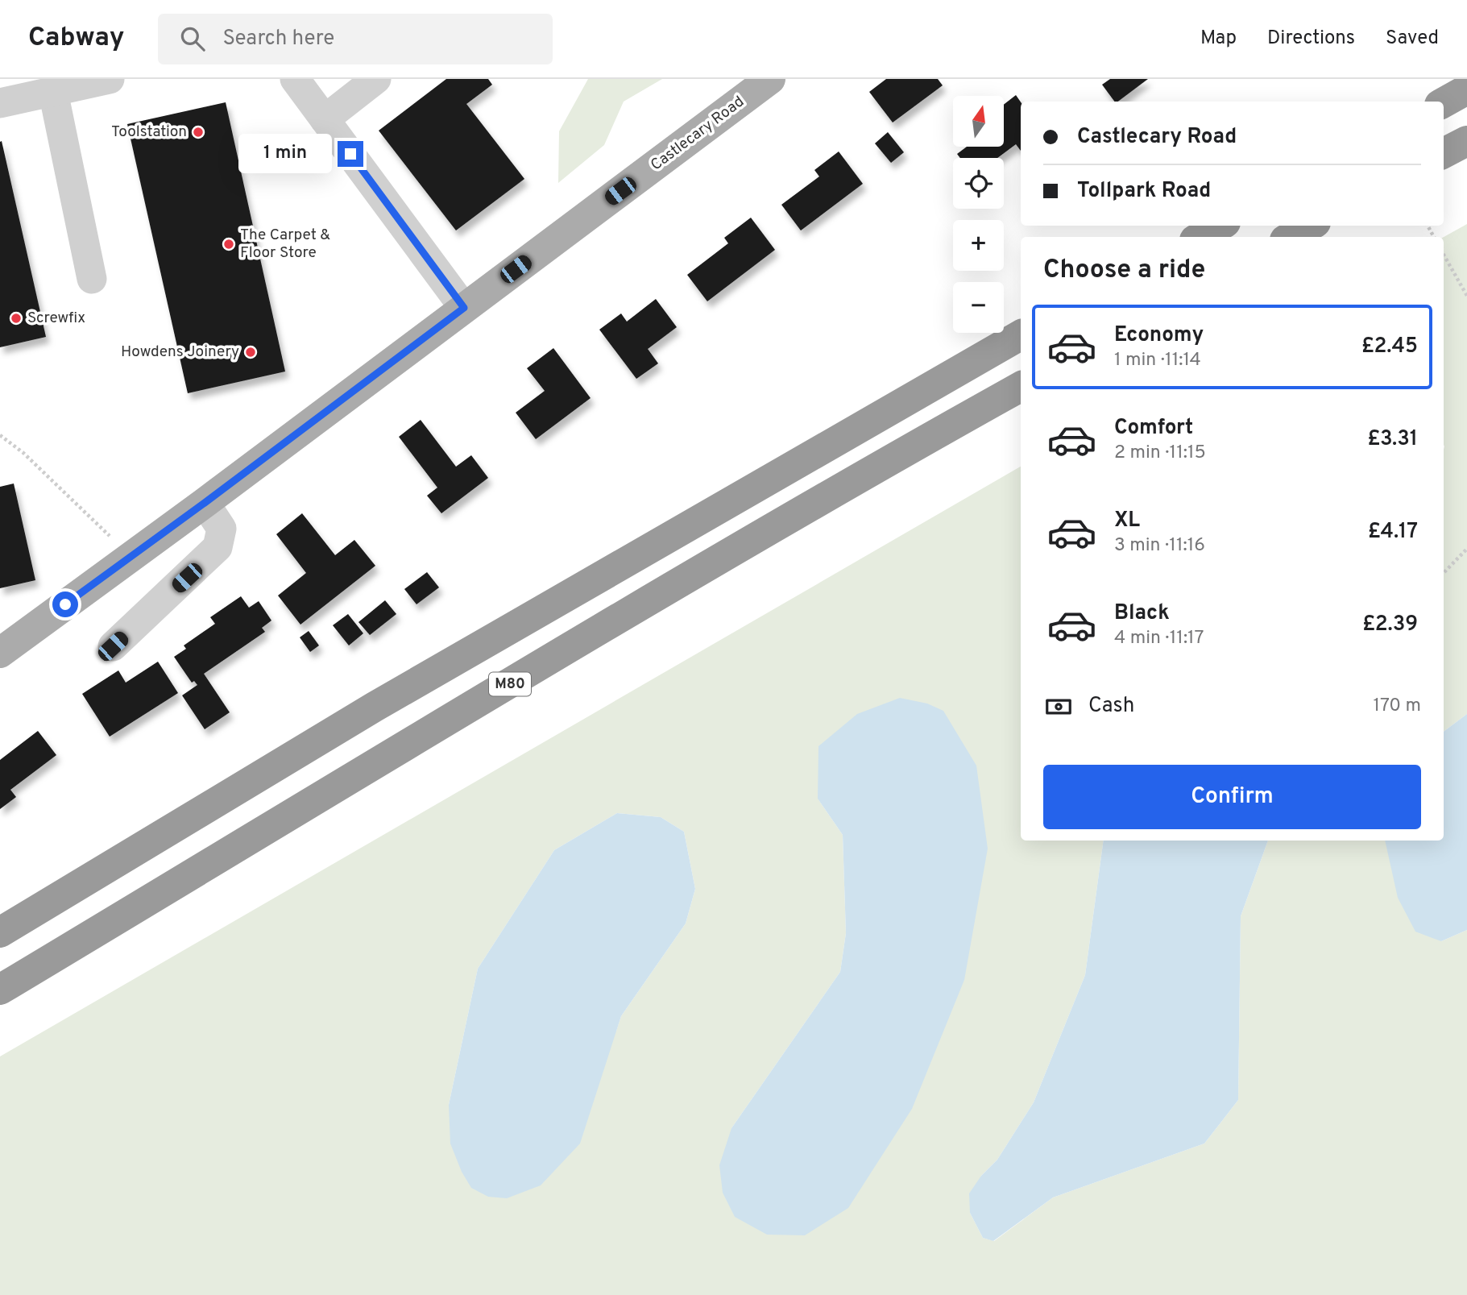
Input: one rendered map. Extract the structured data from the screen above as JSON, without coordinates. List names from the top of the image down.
{
  "streets": {
    "highway": ["M80"],
    "main road": ["Castlecary Road"]
  },
  "places": [
    "Toolstation",
    "The Carpet & Floor Store",
    "Screwfix",
    "Howdens Joinery"
  ],
  "north": "top",
  "page": {
    "header": "Cabway",
    "search": "Search here",
    "nav": ["Map", "Directions", "Saved"],
    "map_buttons": ["+", "−"],
    "banner": ["Castlecary Road", "Tollpark Road"],
    "bubble": "1 min",
    "heading": "Choose a ride",
    "list": [
      {
        "name": "Economy",
        "note": "1 min · 11:14",
        "value": "£2.45"
      },
      {
        "name": "Comfort",
        "note": "2 min · 11:15",
        "value": "£3.31"
      },
      {
        "name": "XL",
        "note": "3 min · 11:16",
        "value": "£4.17"
      },
      {
        "name": "Black",
        "note": "4 min · 11:17",
        "value": "£2.39"
      }
    ],
    "pay": ["Cash", "170 m"],
    "buttons": "Confirm"
  }
}
